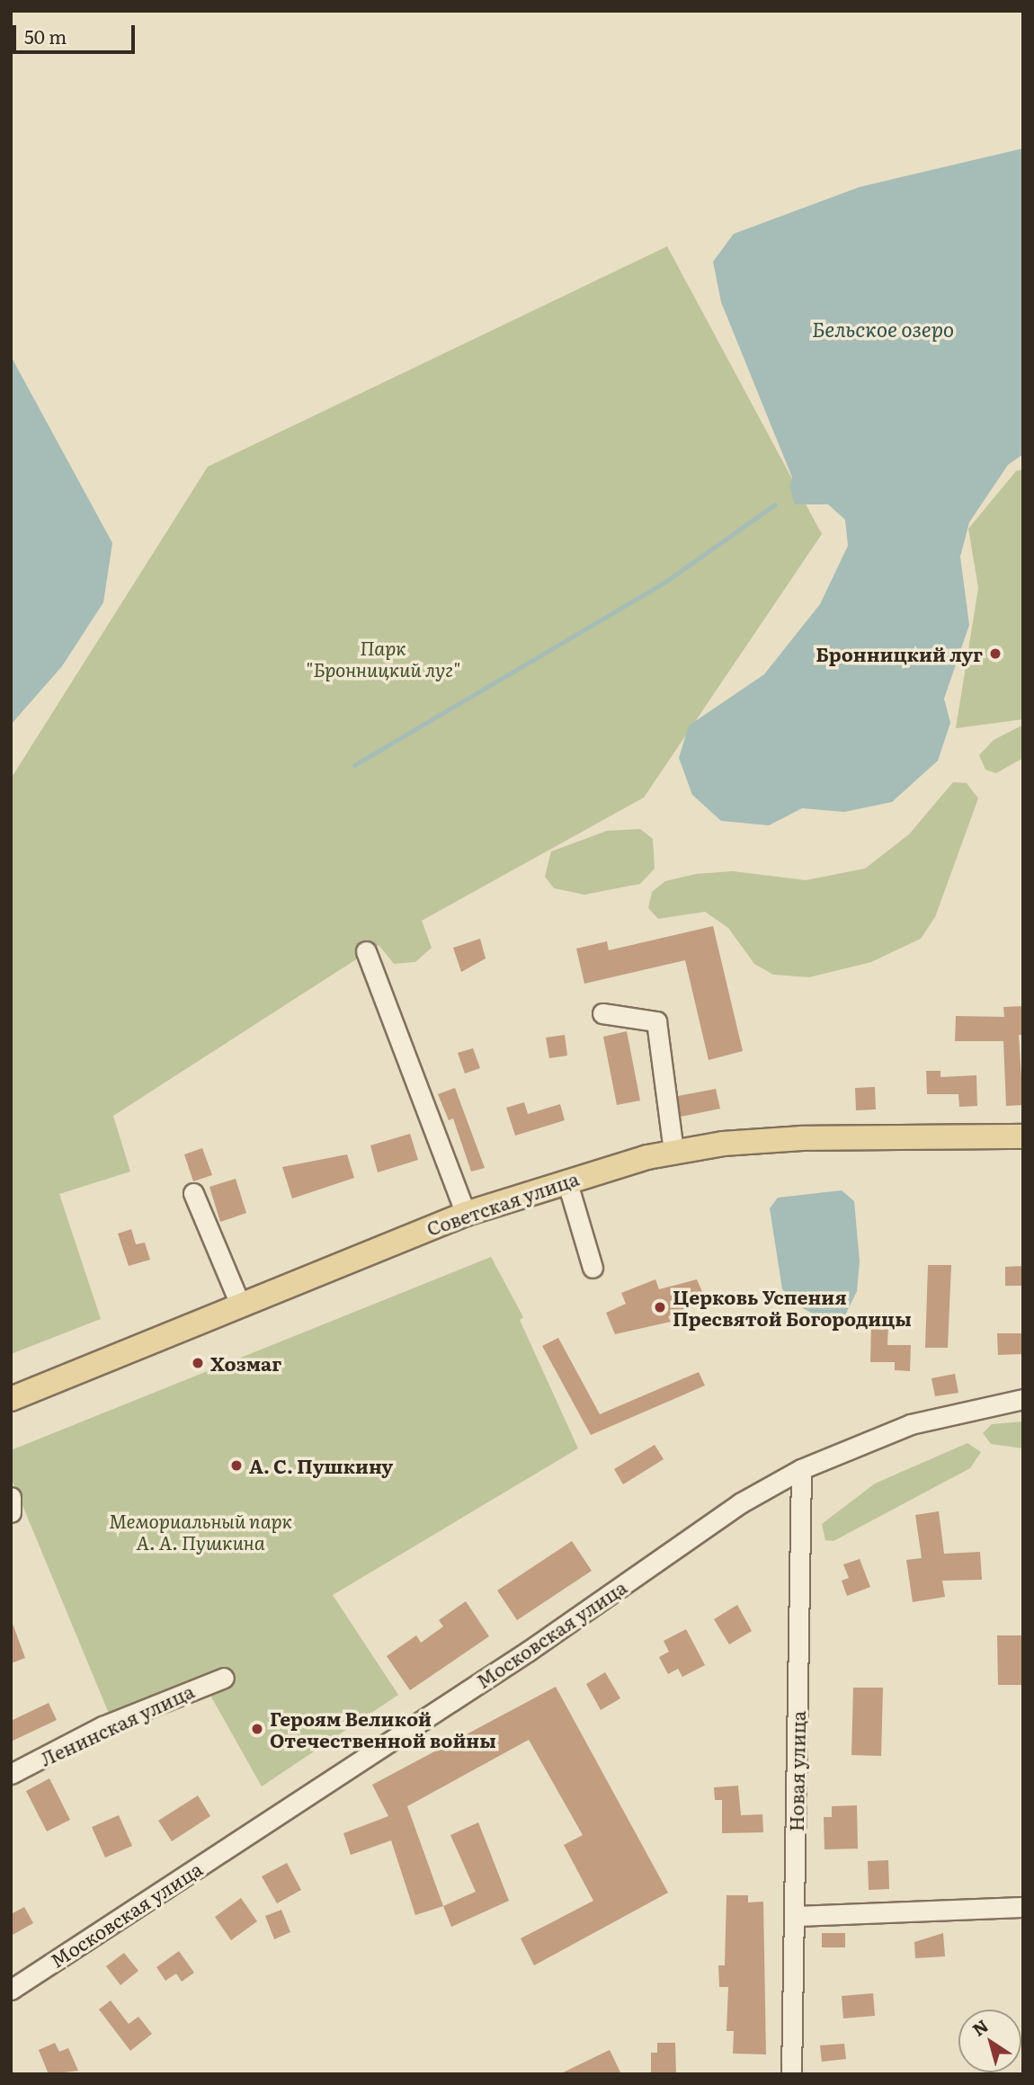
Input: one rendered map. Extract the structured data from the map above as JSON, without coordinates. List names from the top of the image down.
{
  "streets": {
    "main road": ["Советская улица"],
    "street": ["Московская улица", "Ленинская улица", "Новая улица"]
  },
  "crossings": [
    ["Московская улица", "Новая улица"]
  ],
  "water": ["Бельское озеро"],
  "parks": ["Парк \"Бронницкий луг\"", "Мемориальный парк А. А. Пушкина"],
  "places": [
    "Бронницкий луг",
    "Церковь Успения Пресвятой Богородицы",
    "Хозмаг",
    "А. С. Пушкину",
    "Героям Великой Отечественной войны"
  ],
  "scale_bar": "50 m",
  "north": "top left"
}
